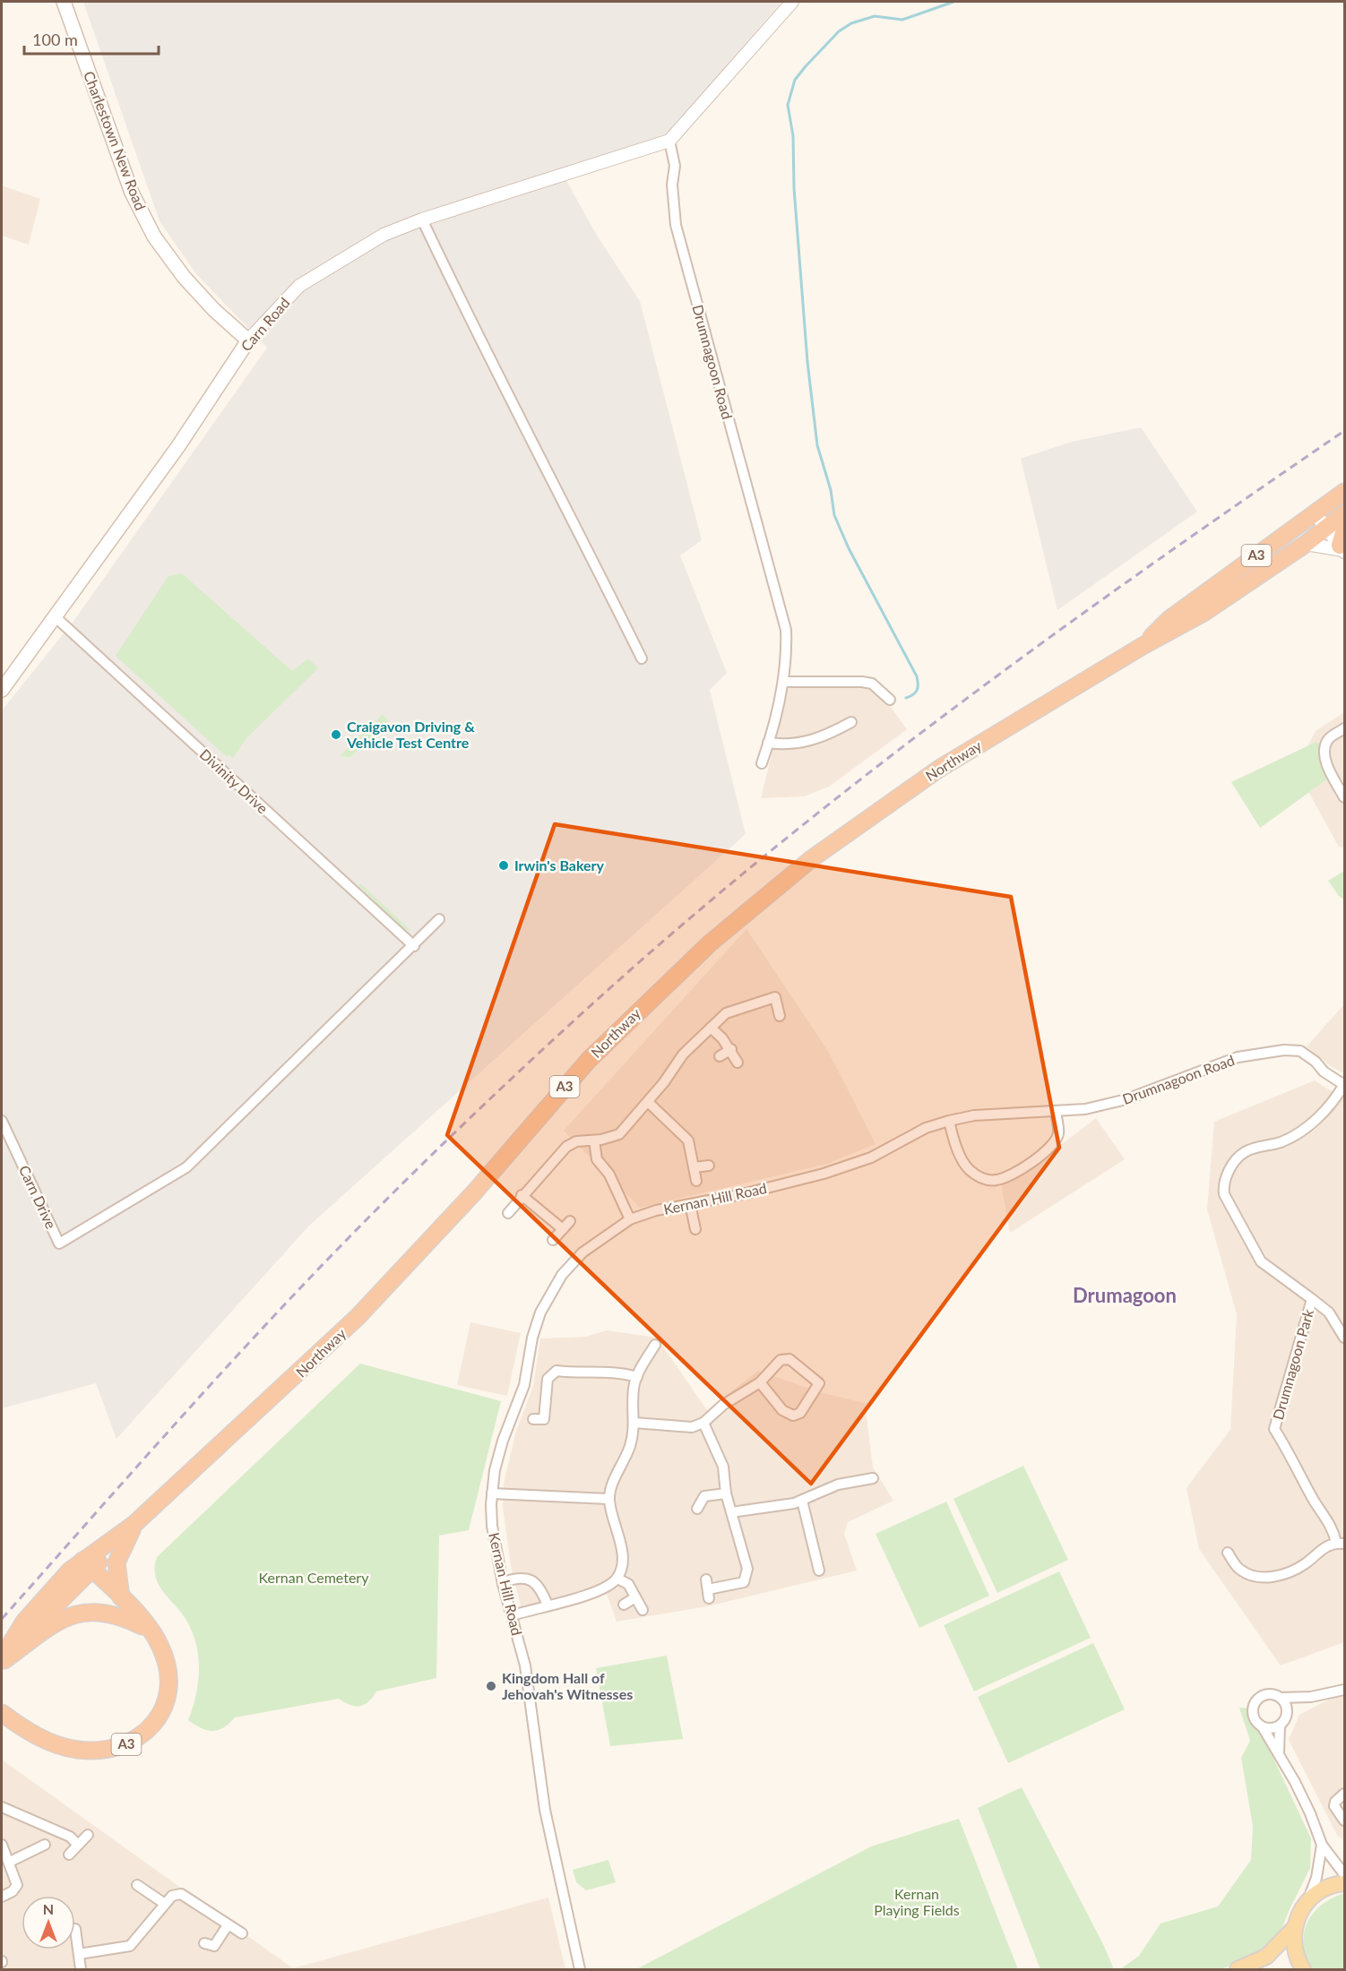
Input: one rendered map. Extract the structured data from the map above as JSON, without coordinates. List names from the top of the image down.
{
  "streets": {
    "highway": ["A3", "Northway"],
    "main road": ["Charlestown New Road", "Carn Road"],
    "street": [
      "Drumnagoon Road",
      "Divinity Drive",
      "Carn Drive",
      "Kernan Hill Road",
      "Drumnagoon Park"
    ]
  },
  "crossings": [
    ["Charlestown New Road", "Carn Road"],
    ["Carn Road", "Drumnagoon Road"],
    ["Carn Road", "Divinity Drive"],
    ["Drumnagoon Road", "Kernan Hill Road"],
    ["Drumnagoon Road", "Drumnagoon Park"],
    ["A3", "Northway"],
    ["Divinity Drive", "Carn Drive"]
  ],
  "districts": ["Drumagoon"],
  "parks": ["Kernan Cemetery", "Kernan Playing Fields"],
  "places": ["Craigavon Driving & Vehicle Test Centre", "Irwin's Bakery", "Kingdom Hall of Jehovah's Witnesses"],
  "scale_bar": "100 m",
  "north": "top"
}
